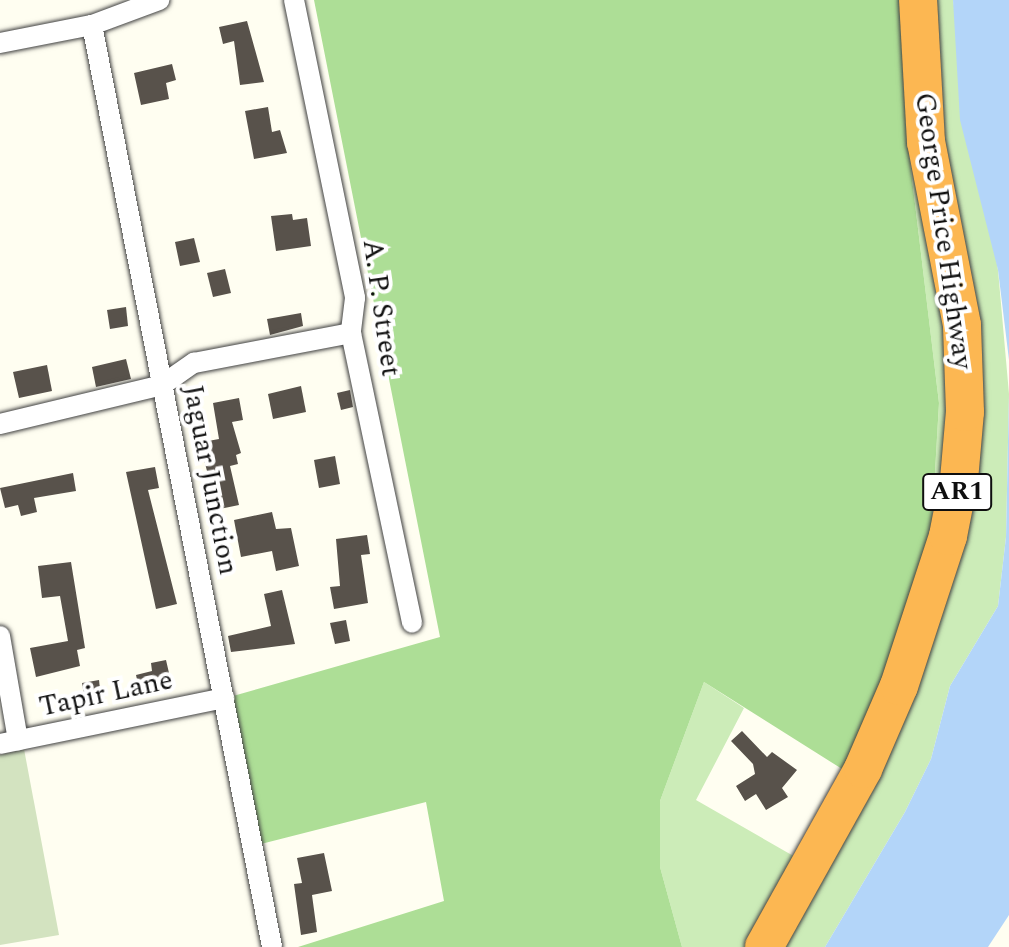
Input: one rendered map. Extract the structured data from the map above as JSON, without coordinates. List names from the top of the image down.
{
  "streets": {
    "highway": ["George Price Highway", "AR1"],
    "street": ["A. P. Street", "Jaguar Junction", "Tapir Lane"]
  },
  "crossings": [
    ["Jaguar Junction", "Tapir Lane"]
  ]
}
